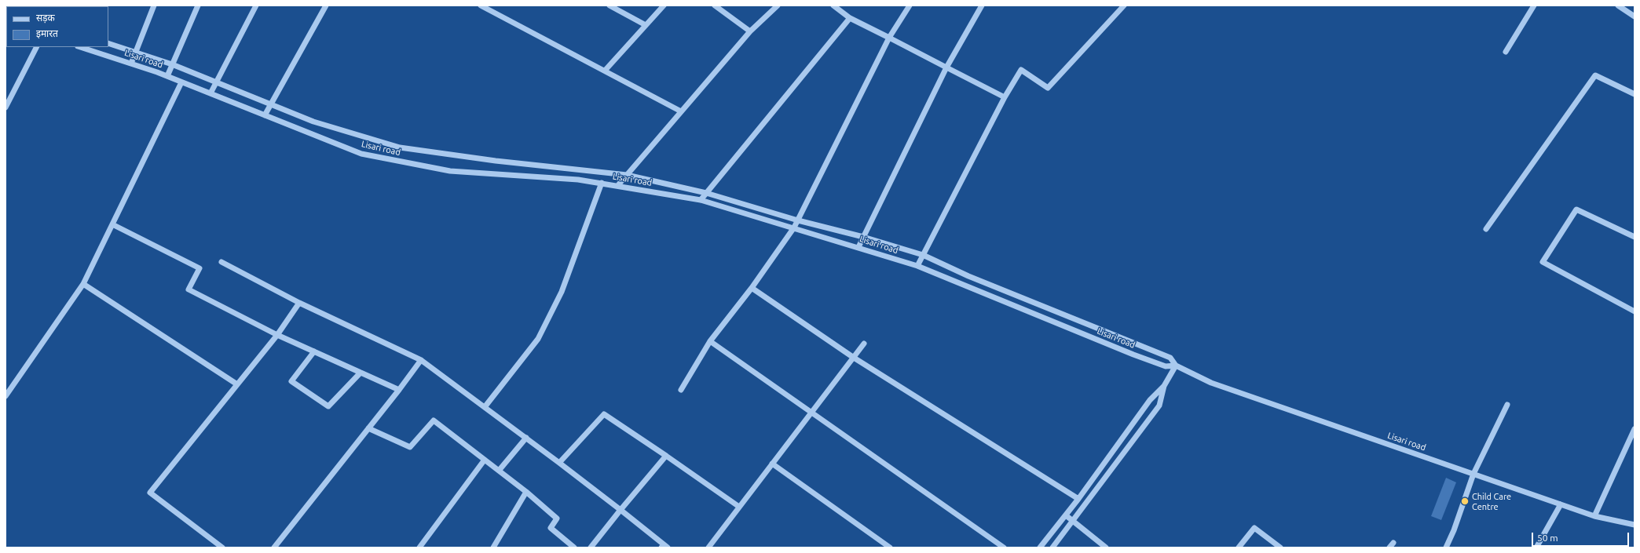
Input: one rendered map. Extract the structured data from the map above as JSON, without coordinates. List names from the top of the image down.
{
  "streets": {
    "street": ["Lisari road"]
  },
  "places": ["Child Care Centre"],
  "legend": ["सड़क", "इमारत"],
  "scale_bar": "50 m"
}
